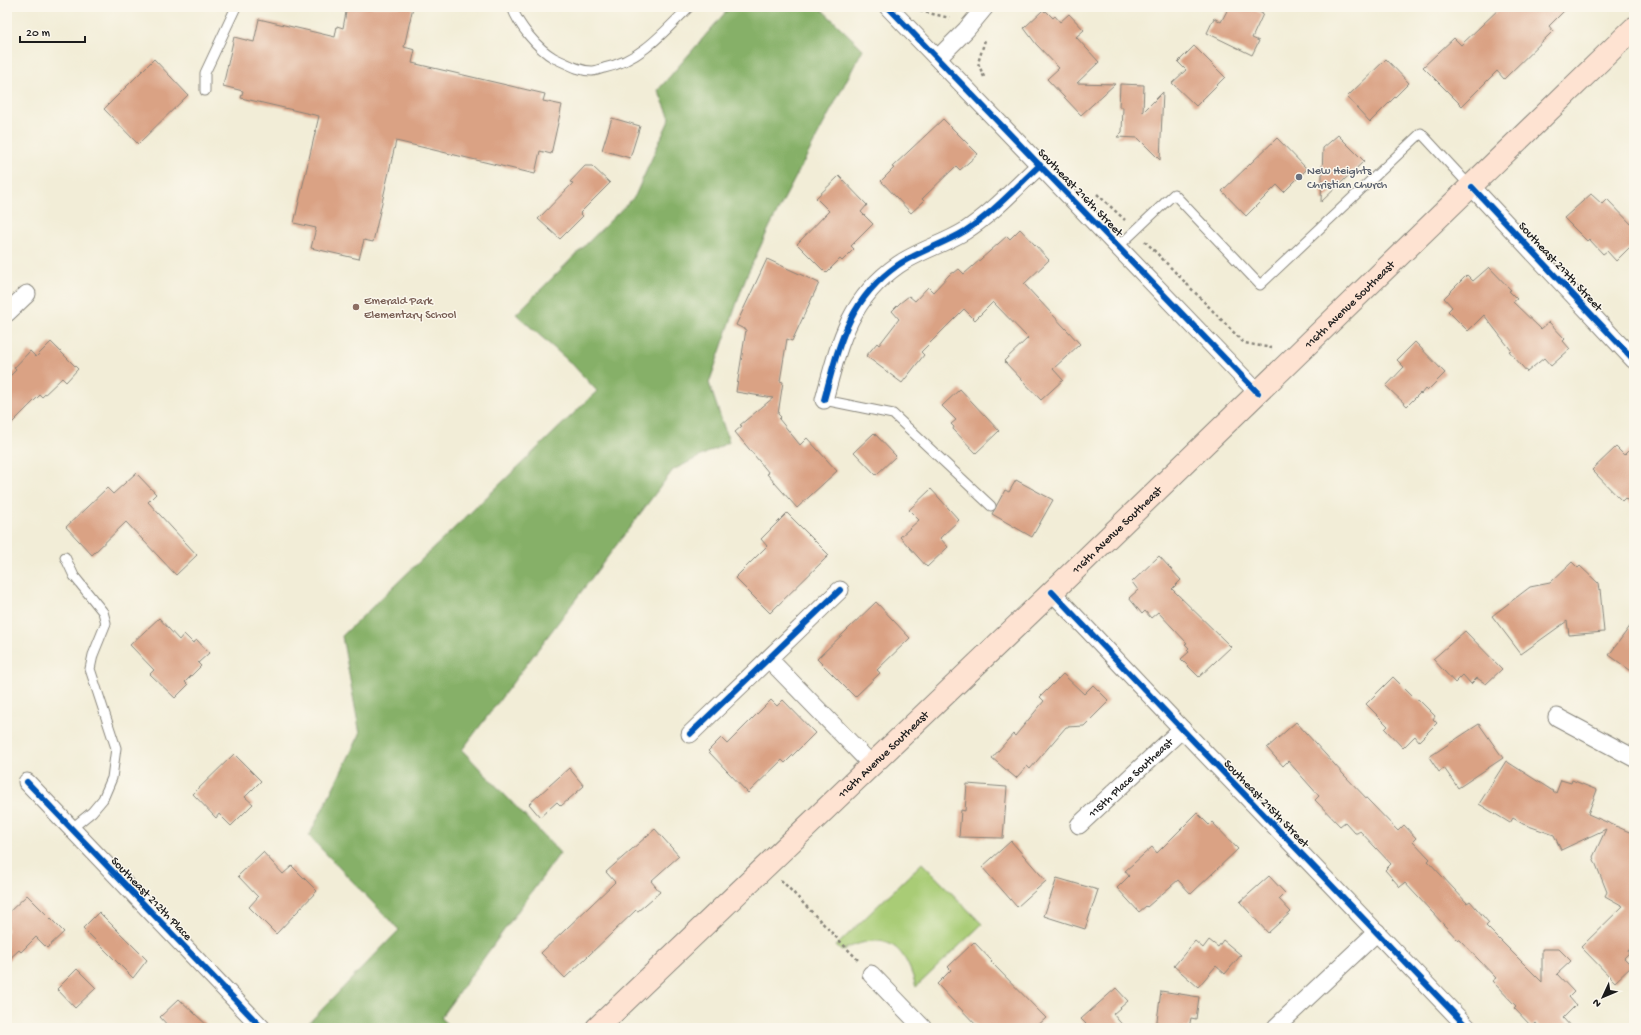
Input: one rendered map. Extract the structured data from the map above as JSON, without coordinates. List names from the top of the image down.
{
  "streets": {
    "main road": ["116th Avenue Southeast"],
    "street": [
      "Southeast 216th Street",
      "Southeast 217th Street",
      "115th Place Southeast",
      "Southeast 215th Street",
      "Southeast 212th Place"
    ]
  },
  "crossings": [
    ["Southeast 216th Street", "116th Avenue Southeast"],
    ["Southeast 217th Street", "116th Avenue Southeast"],
    ["116th Avenue Southeast", "Southeast 215th Street"],
    ["115th Place Southeast", "Southeast 215th Street"]
  ],
  "places": ["New Heights Christian Church", "Emerald Park Elementary School"],
  "scale_bar": "20 m",
  "north": "bottom left"
}
